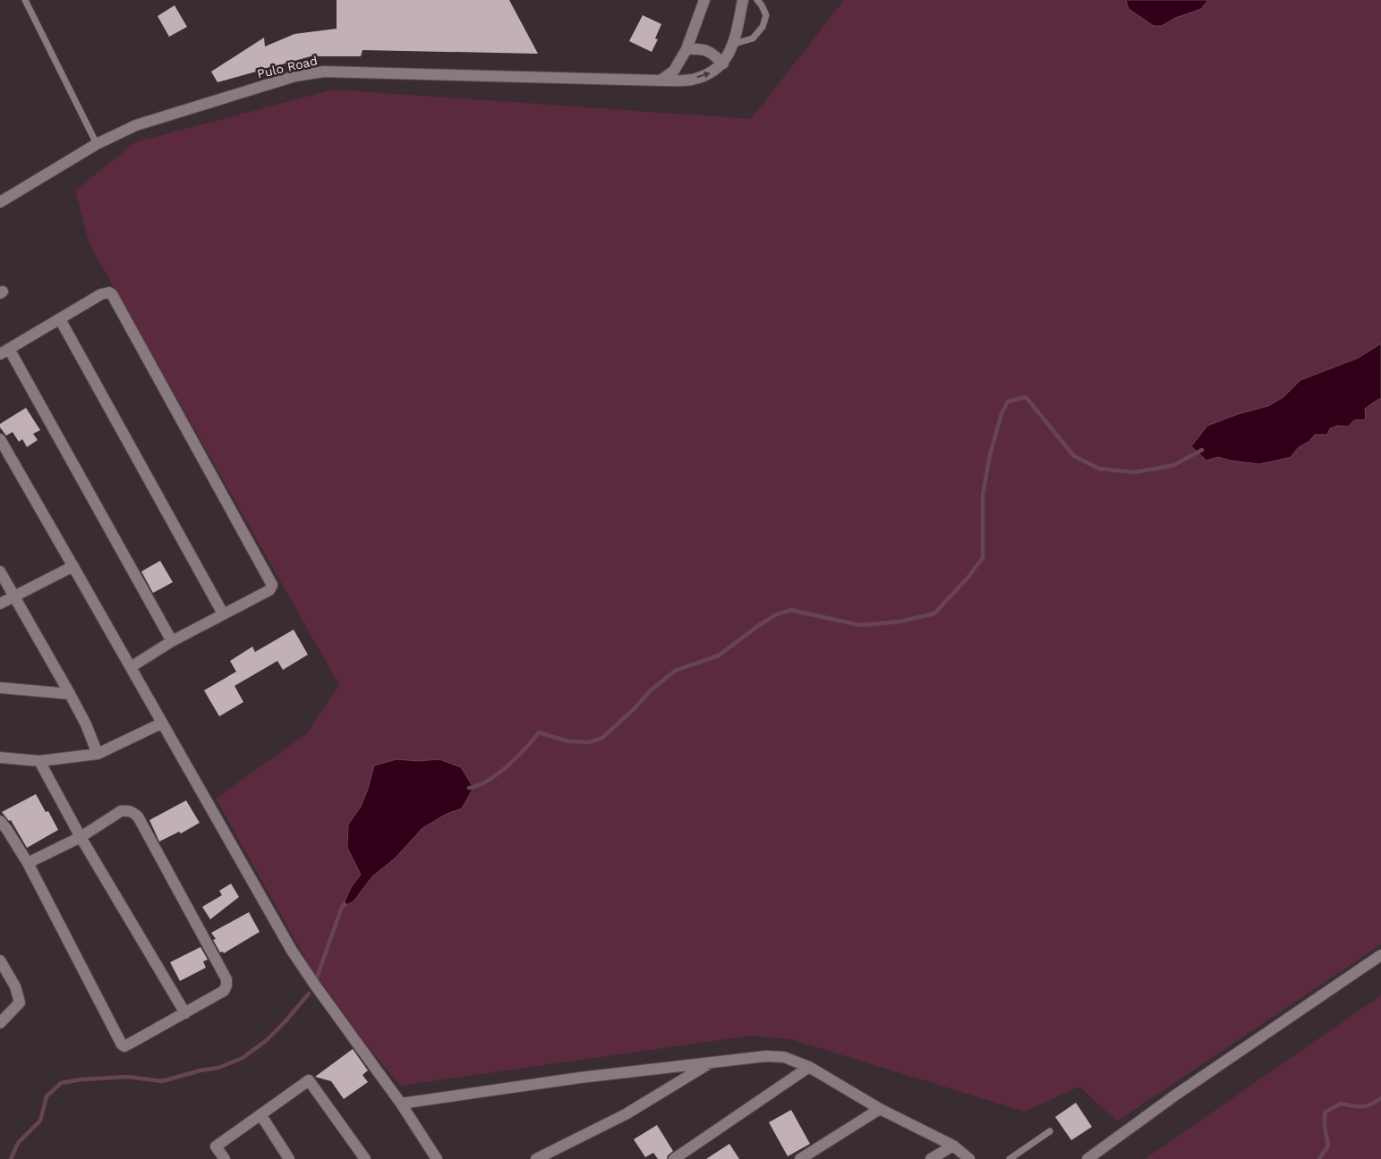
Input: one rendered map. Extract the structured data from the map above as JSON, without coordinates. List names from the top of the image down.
{
  "streets": {
    "street": ["Pulo Road"]
  }
}
